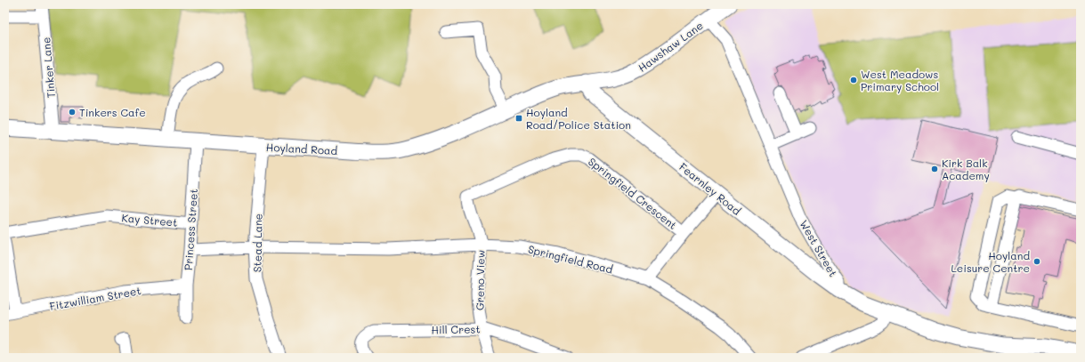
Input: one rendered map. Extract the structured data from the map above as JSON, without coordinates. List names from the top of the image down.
{
  "streets": {
    "main road": [
      "Hawshaw Lane",
      "Hoyland Road",
      "Fearnley Road",
      "West Street"
    ],
    "street": [
      "Tinker Lane",
      "Springfield Crescent",
      "Kay Street",
      "Princess Street",
      "Stead Lane",
      "Springfield Road",
      "Greno View",
      "Fitzwilliam Street",
      "Hill Crest"
    ]
  },
  "crossings": [
    ["Hawshaw Lane", "Hoyland Road"],
    ["Hawshaw Lane", "Fearnley Road"],
    ["Hawshaw Lane", "West Street"],
    ["Tinker Lane", "Hoyland Road"],
    ["Hoyland Road", "Fearnley Road"],
    ["Hoyland Road", "Princess Street"],
    ["Hoyland Road", "Stead Lane"],
    ["Fearnley Road", "West Street"],
    ["Springfield Crescent", "Springfield Road"],
    ["Springfield Crescent", "Greno View"],
    ["Kay Street", "Princess Street"],
    ["Princess Street", "Springfield Road"],
    ["Princess Street", "Fitzwilliam Street"],
    ["Stead Lane", "Springfield Road"],
    ["Springfield Road", "Greno View"],
    ["Greno View", "Hill Crest"]
  ],
  "places": {
    "other": [
      "West Meadows Primary School",
      "Tinkers Cafe",
      "Kirk Balk Academy",
      "Hoyland Leisure Centre"
    ],
    "transit": ["Hoyland Road/Police Station"]
  }
}
